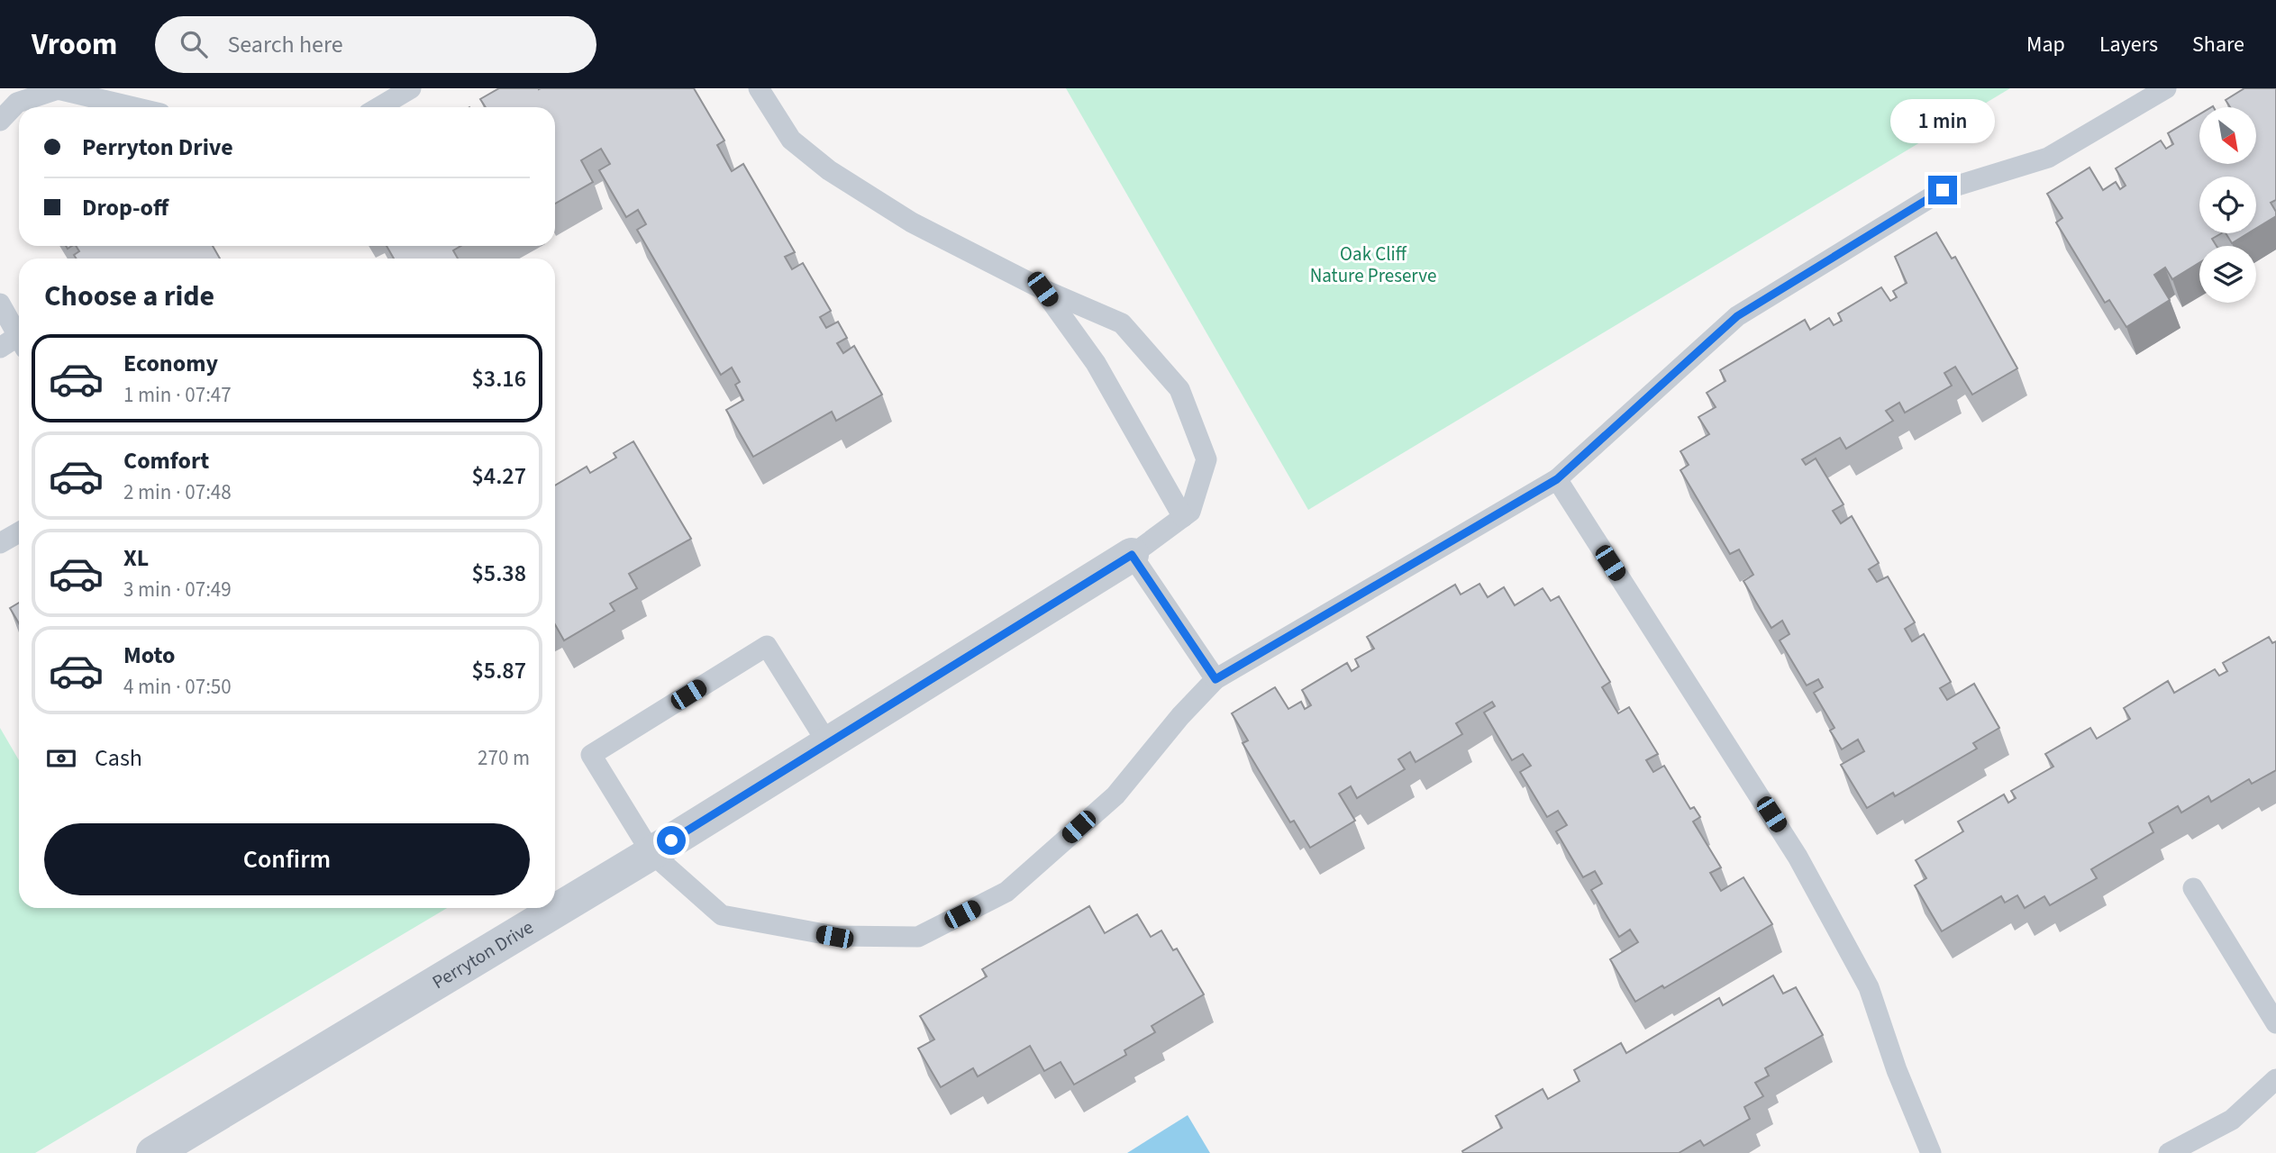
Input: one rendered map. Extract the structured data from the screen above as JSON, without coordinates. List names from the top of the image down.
{
  "streets": {
    "street": ["Perryton Drive"]
  },
  "parks": ["Oak Cliff Nature Preserve"],
  "north": "bottom right",
  "page": {
    "header": "Vroom",
    "search": "Search here",
    "nav": ["Map", "Layers", "Share"],
    "bubble": "1 min",
    "banner": ["Perryton Drive", "Drop-off"],
    "heading": "Choose a ride",
    "list": [
      {
        "name": "Economy",
        "note": "1 min · 07:47",
        "value": "$3.16"
      },
      {
        "name": "Comfort",
        "note": "2 min · 07:48",
        "value": "$4.27"
      },
      {
        "name": "XL",
        "note": "3 min · 07:49",
        "value": "$5.38"
      },
      {
        "name": "Moto",
        "note": "4 min · 07:50",
        "value": "$5.87"
      }
    ],
    "pay": ["Cash", "270 m"],
    "buttons": "Confirm"
  }
}
